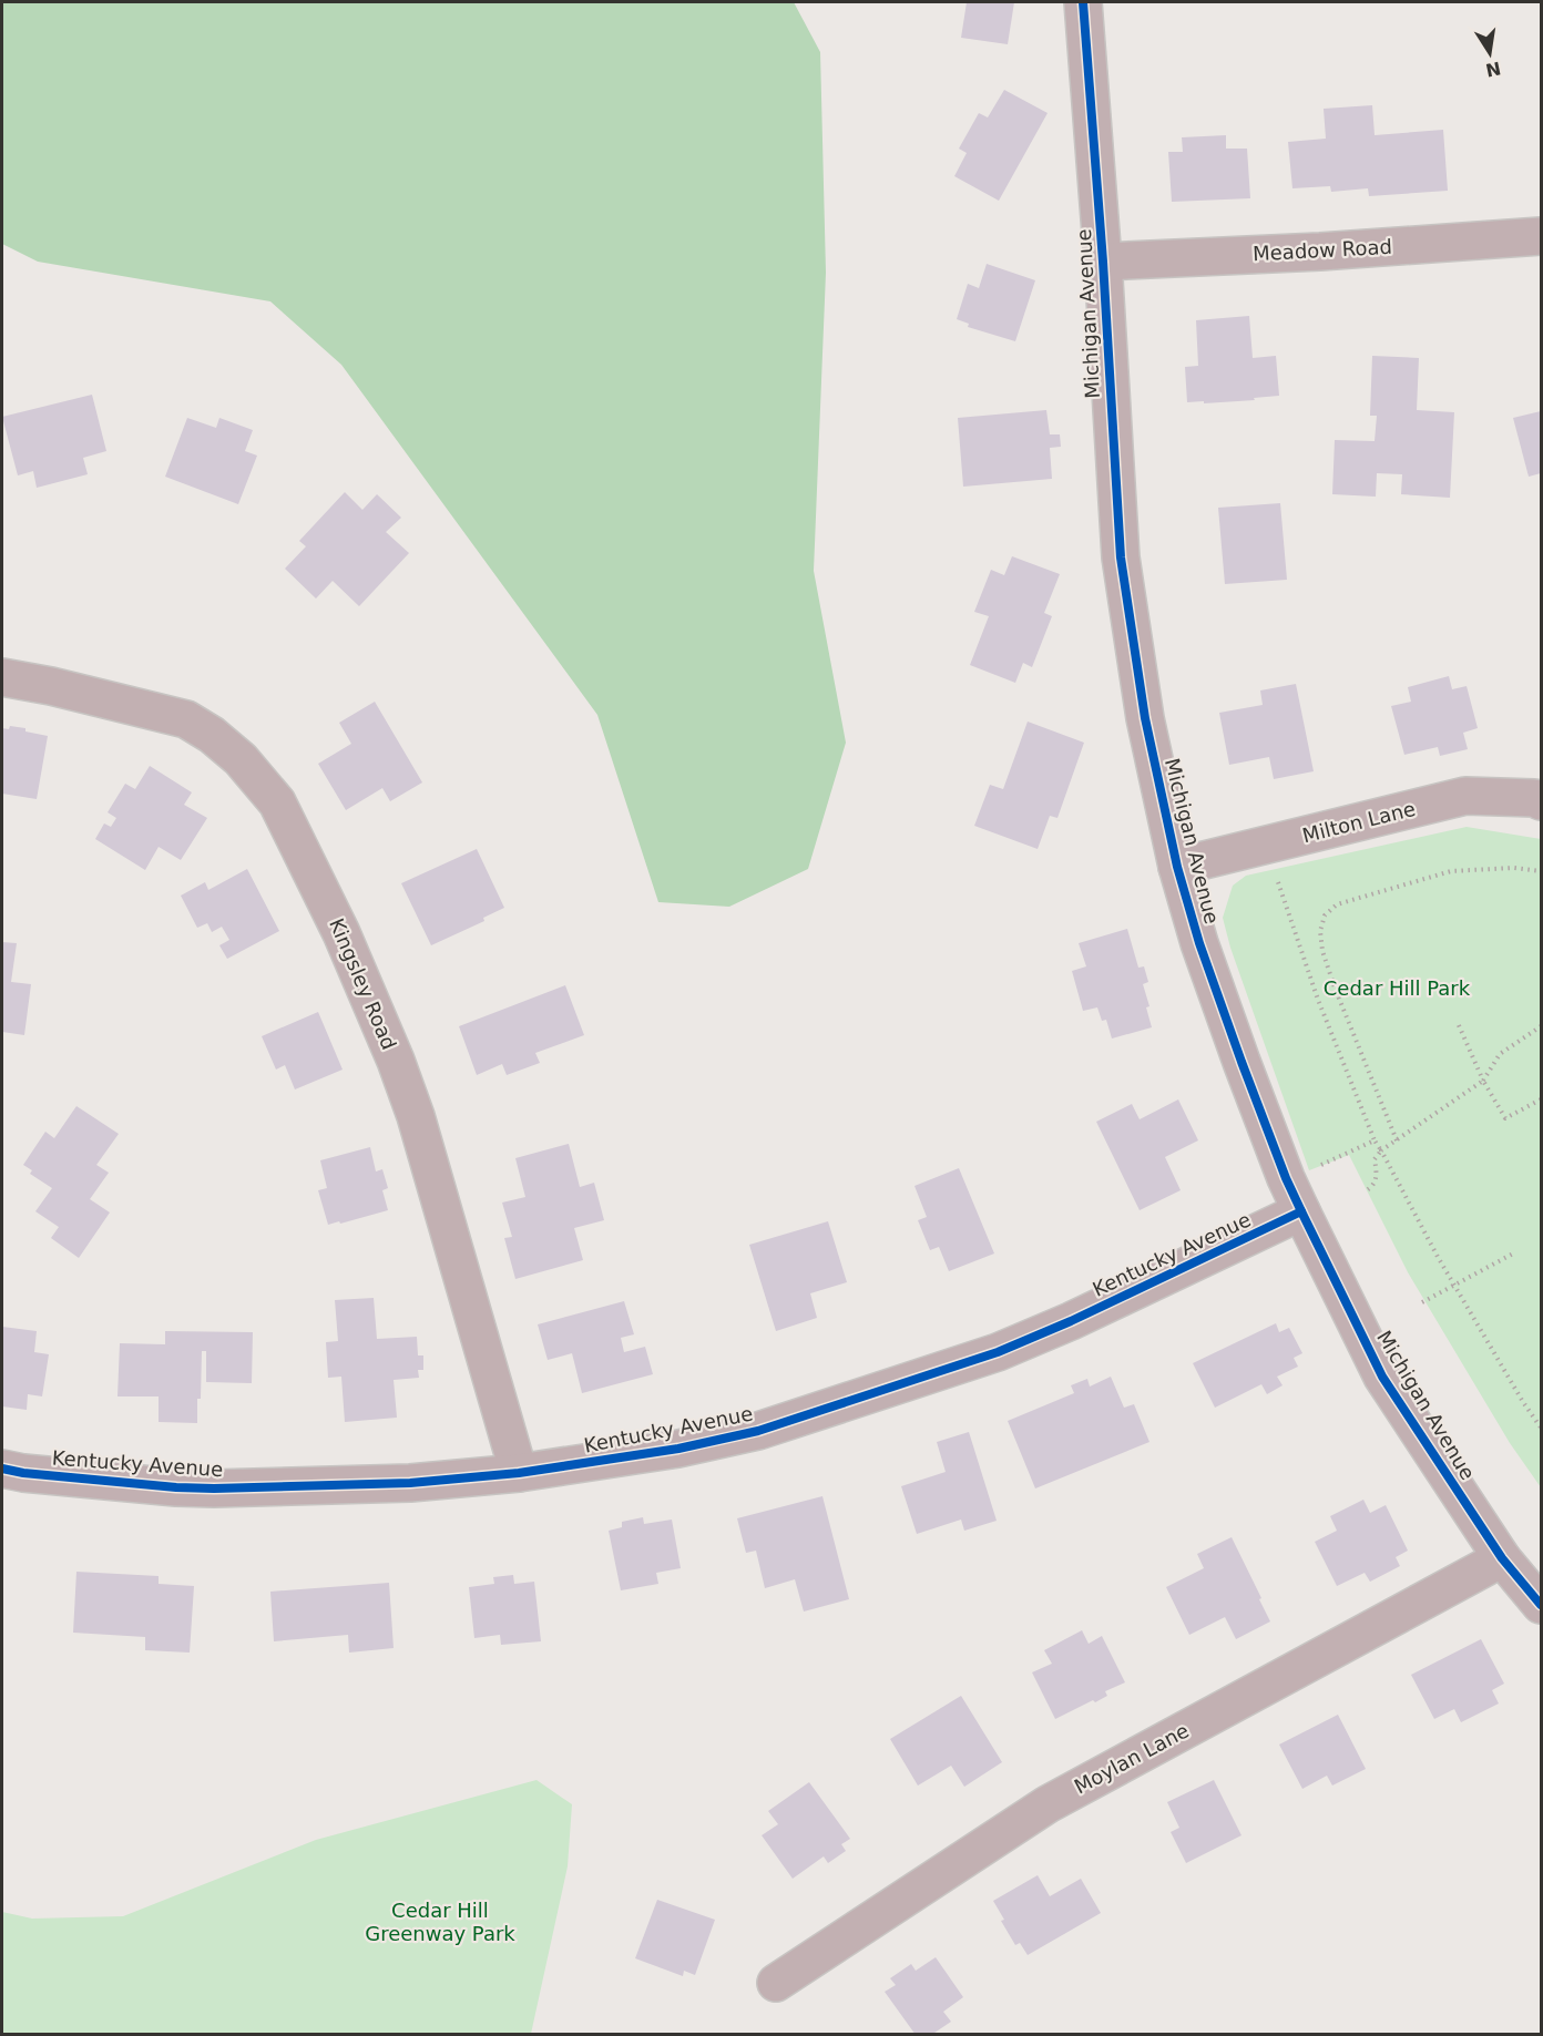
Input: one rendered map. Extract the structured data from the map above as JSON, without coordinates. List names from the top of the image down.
{
  "streets": {
    "street": [
      "Meadow Road",
      "Michigan Avenue",
      "Milton Lane",
      "Kingsley Road",
      "Kentucky Avenue",
      "Moylan Lane"
    ]
  },
  "crossings": [
    ["Meadow Road", "Michigan Avenue"],
    ["Michigan Avenue", "Milton Lane"],
    ["Michigan Avenue", "Kentucky Avenue"],
    ["Michigan Avenue", "Moylan Lane"],
    ["Kingsley Road", "Kentucky Avenue"]
  ],
  "parks": ["Cedar Hill Park", "Cedar Hill Greenway Park"],
  "north": "bottom"
}
